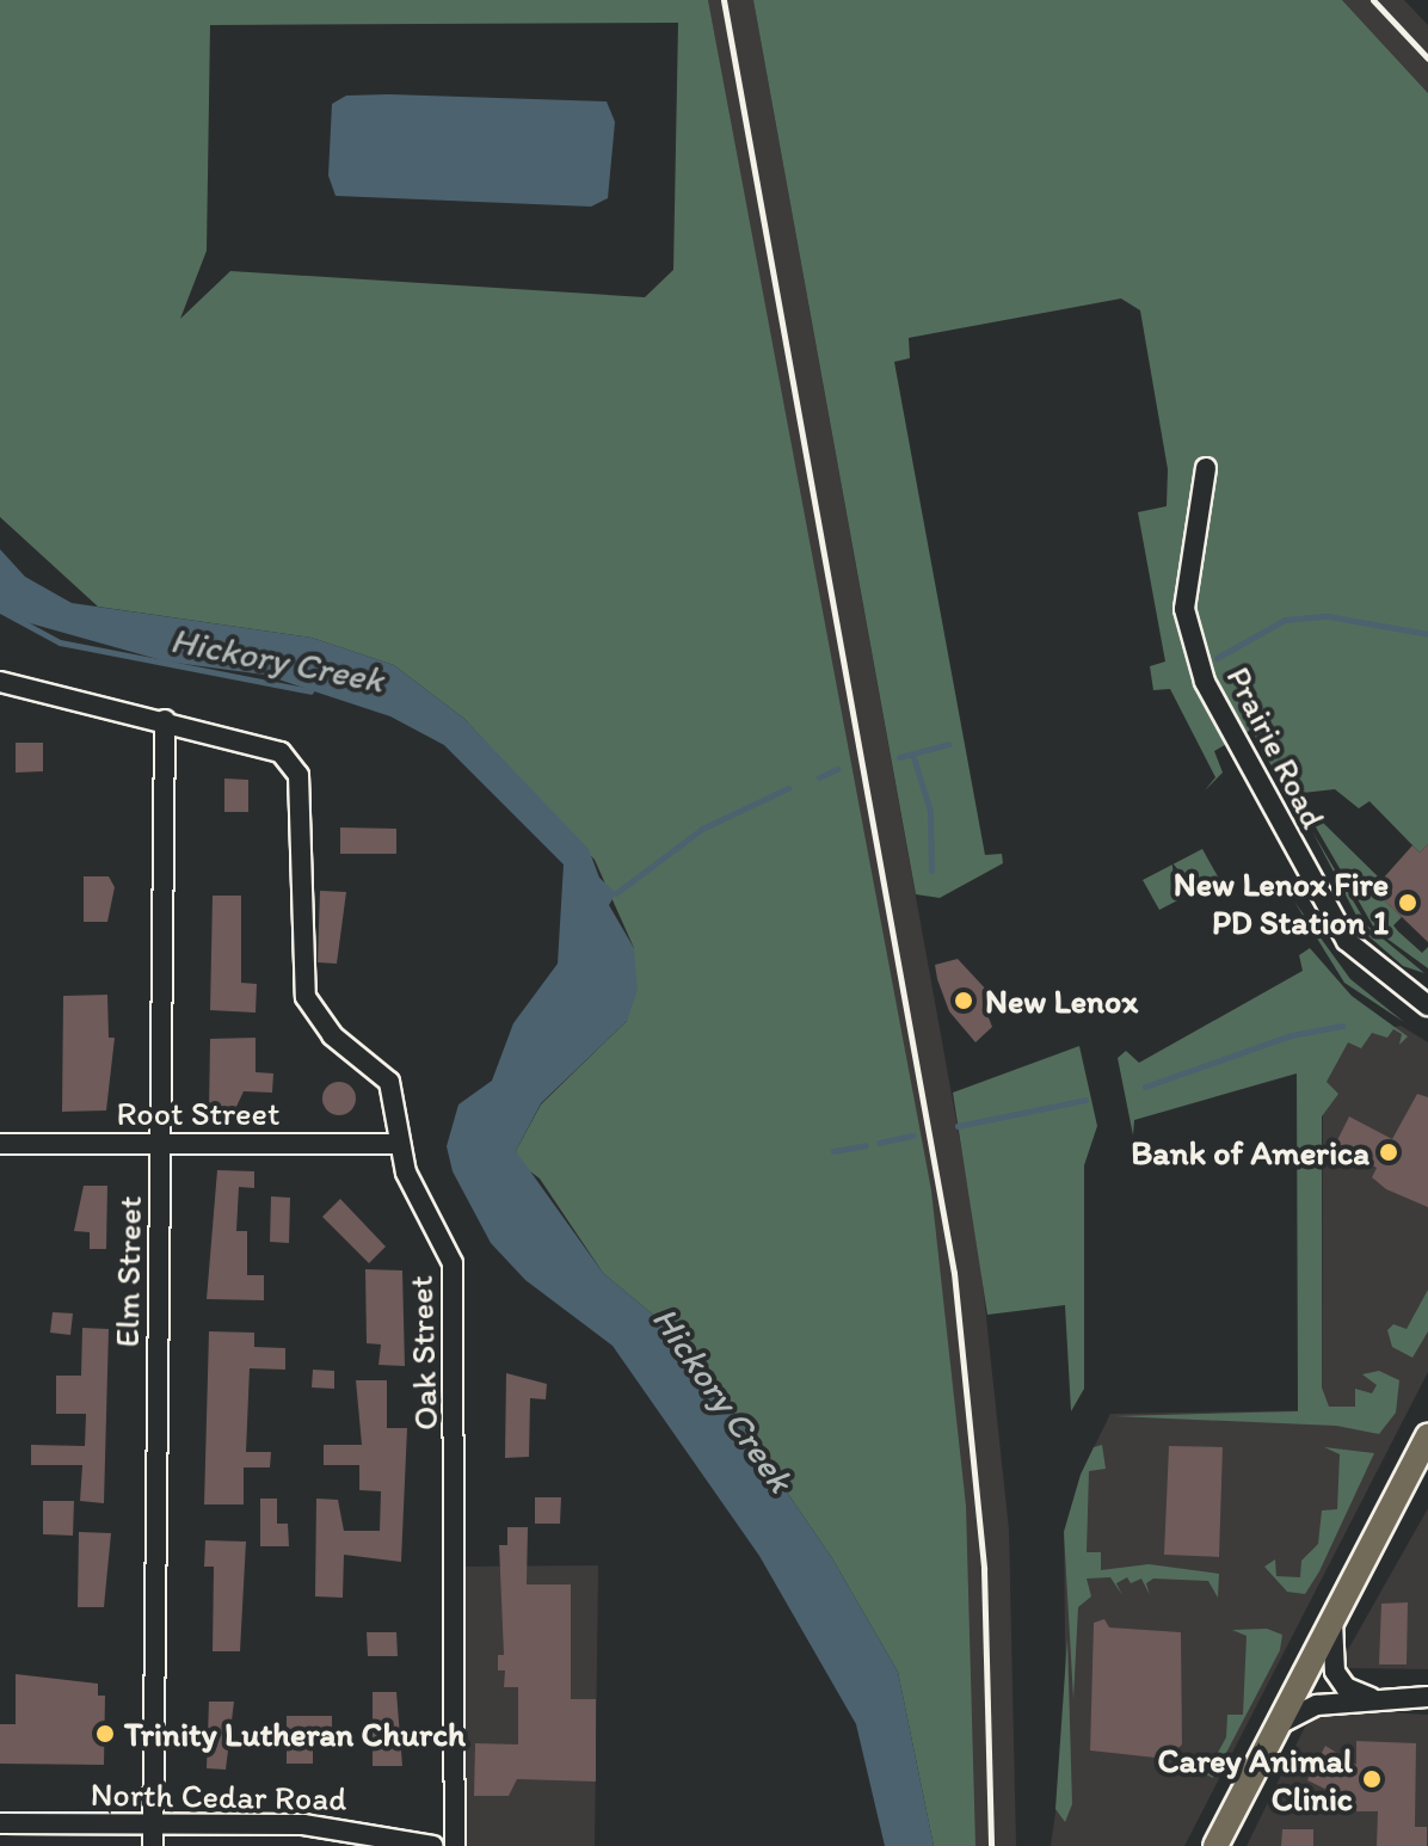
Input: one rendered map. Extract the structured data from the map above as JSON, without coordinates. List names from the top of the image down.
{
  "streets": {
    "street": [
      "Prairie Road",
      "Root Street",
      "Elm Street",
      "Oak Street",
      "North Cedar Road"
    ]
  },
  "crossings": [
    ["Root Street", "Elm Street"],
    ["Root Street", "Oak Street"],
    ["Elm Street", "Oak Street"],
    ["Elm Street", "North Cedar Road"]
  ],
  "water": ["Hickory Creek"],
  "places": [
    "New Lenox Fire PD Station 1",
    "New Lenox",
    "Bank of America",
    "Trinity Lutheran Church",
    "Carey Animal Clinic"
  ]
}
